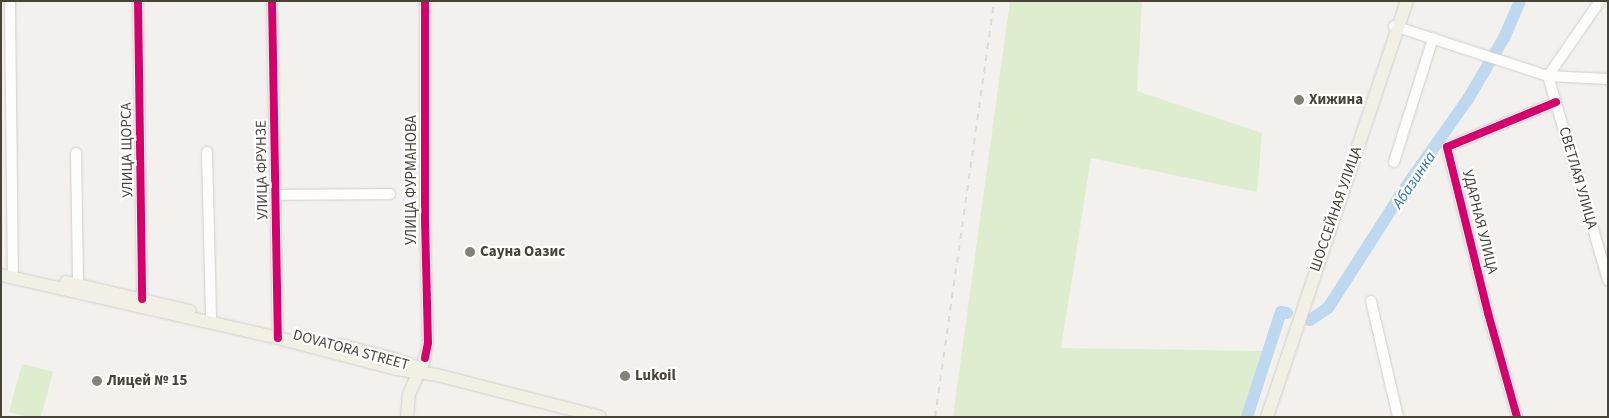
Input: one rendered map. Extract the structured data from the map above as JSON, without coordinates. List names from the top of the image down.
{
  "streets": {
    "main road": ["ШОССЕЙНАЯ УЛИЦА", "DOVATORA STREET"],
    "street": [
      "УЛИЦА ЩОРСА",
      "УЛИЦА ФРУНЗЕ",
      "СВЕТЛАЯ УЛИЦА",
      "УЛИЦА ФУРМАНОВА",
      "УДАРНАЯ УЛИЦА"
    ]
  },
  "crossings": [
    ["УЛИЦА ЩОРСА", "DOVATORA STREET"],
    ["УЛИЦА ФРУНЗЕ", "DOVATORA STREET"],
    ["СВЕТЛАЯ УЛИЦА", "УДАРНАЯ УЛИЦА"],
    ["УЛИЦА ФУРМАНОВА", "DOVATORA STREET"]
  ],
  "water": ["Абазинка"],
  "places": [
    "Хижина",
    "Сауна Оазис",
    "Lukoil",
    "Лицей № 15"
  ]
}
